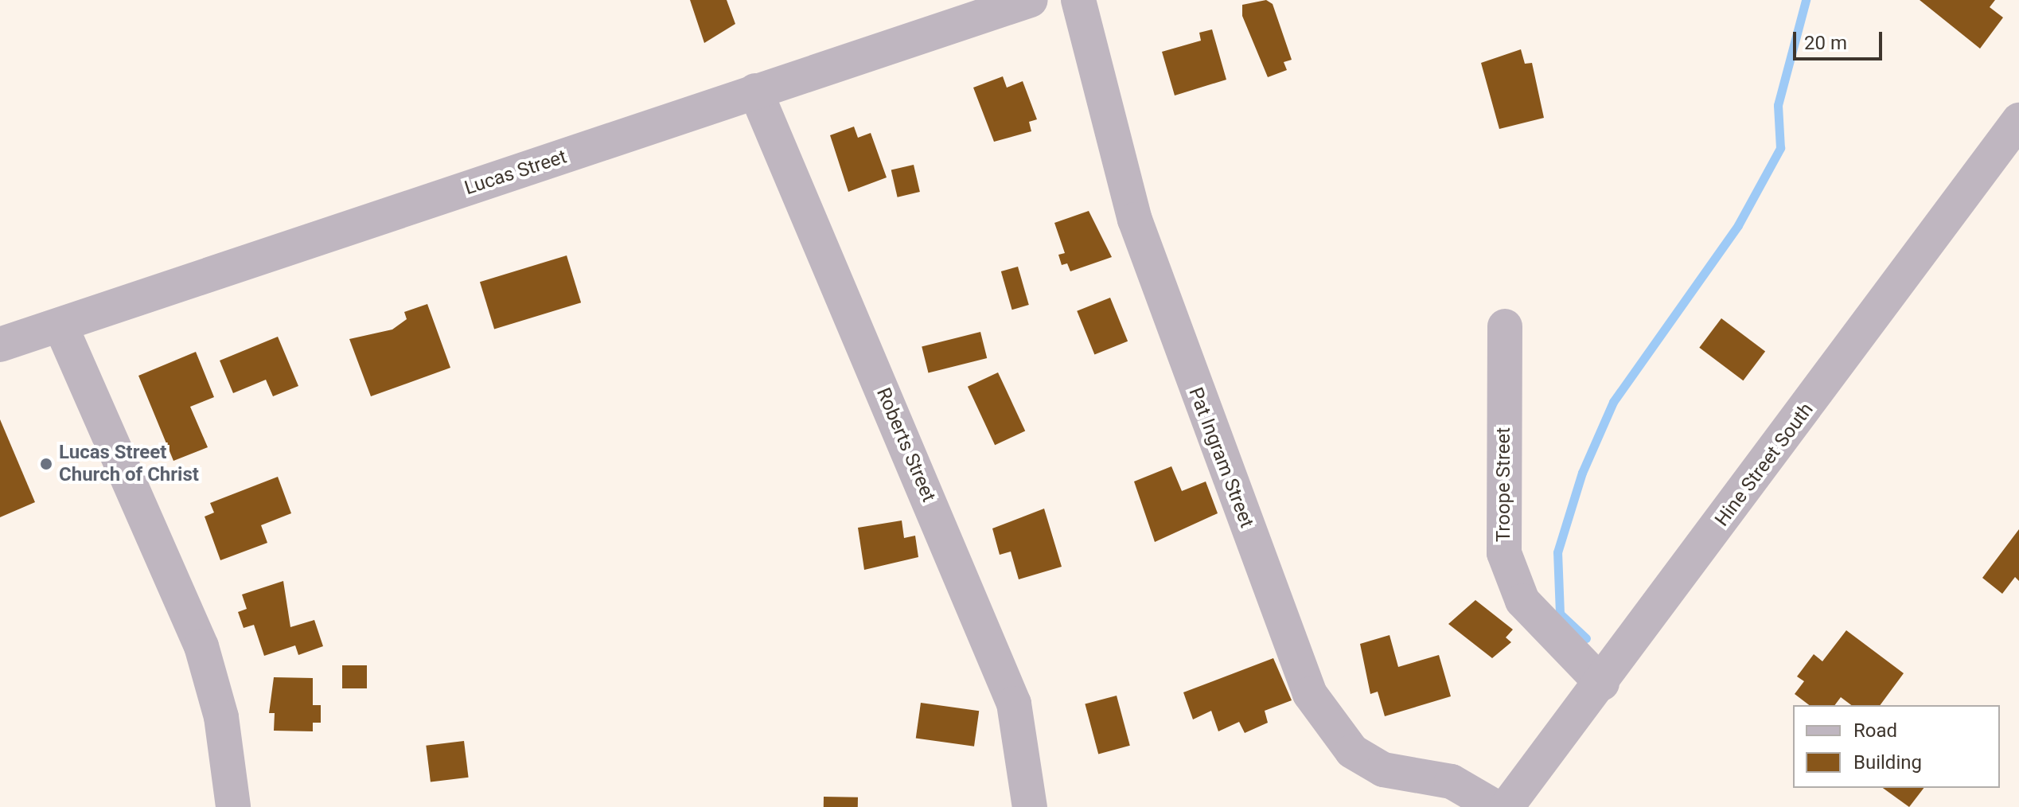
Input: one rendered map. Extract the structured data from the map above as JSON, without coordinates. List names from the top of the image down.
{
  "streets": {
    "street": [
      "Lucas Street",
      "Roberts Street",
      "Pat Ingram Street",
      "Hine Street South",
      "Troope Street"
    ]
  },
  "crossings": [
    ["Lucas Street", "Roberts Street"],
    ["Hine Street South", "Troope Street"]
  ],
  "places": ["Lucas Street Church of Christ"],
  "legend": ["Road", "Building"],
  "scale_bar": "20 m"
}
